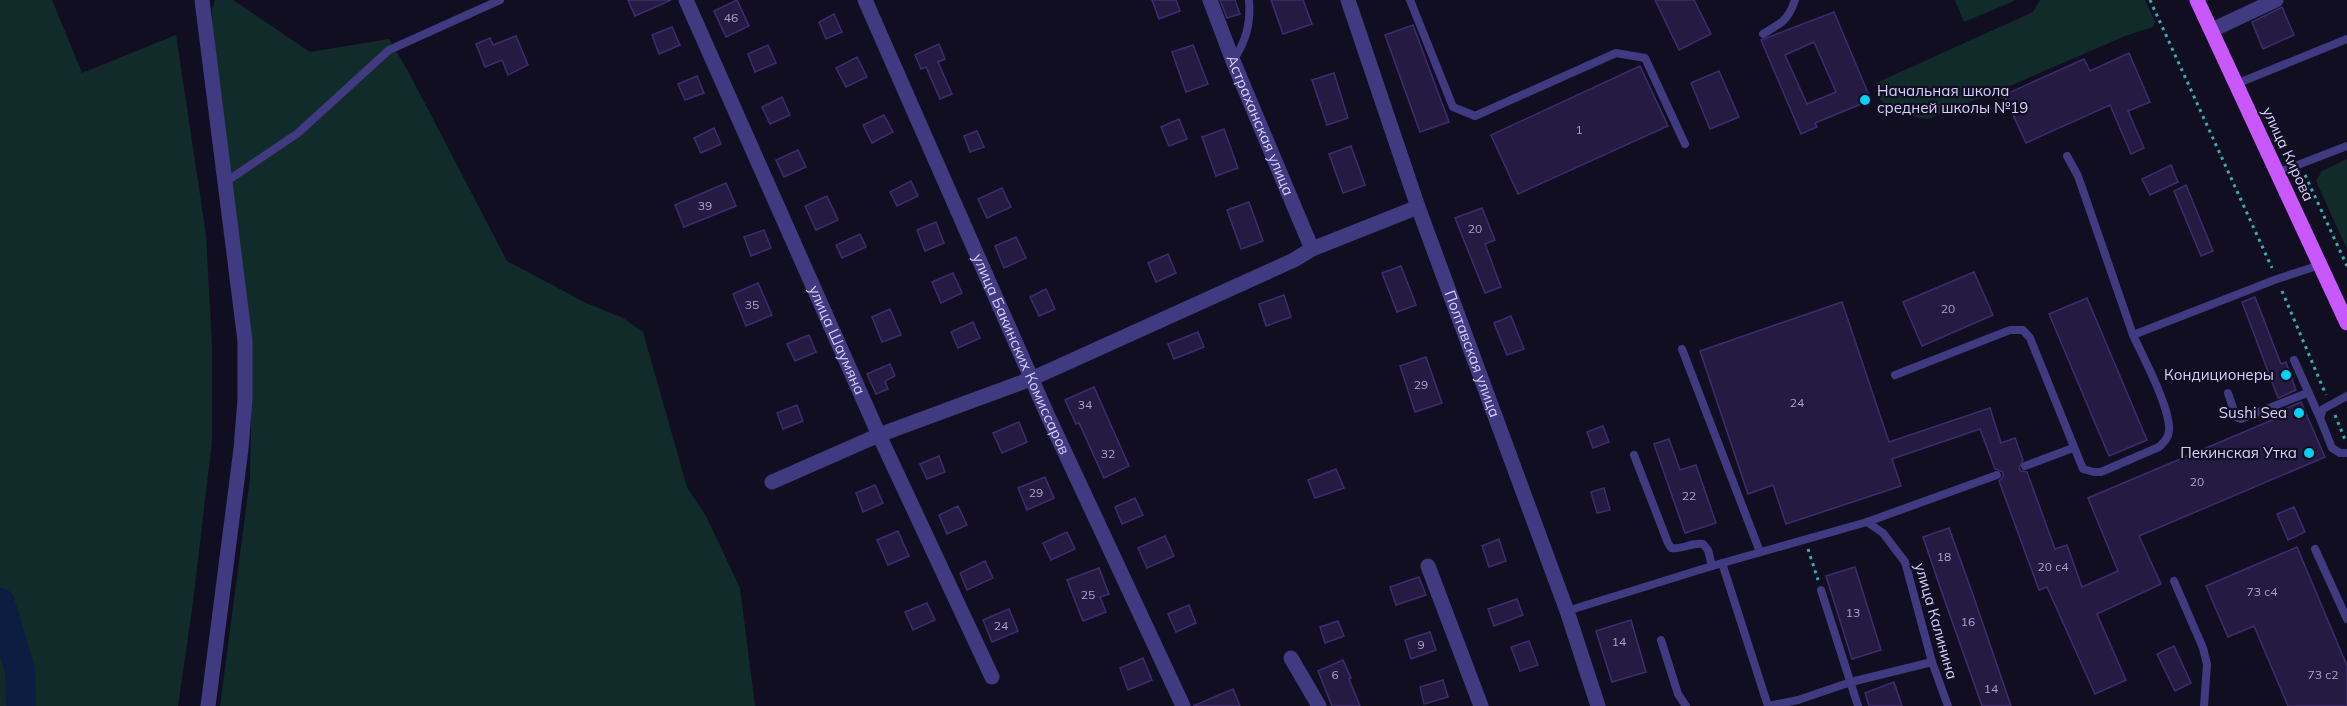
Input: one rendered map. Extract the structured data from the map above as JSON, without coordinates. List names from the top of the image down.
{
  "streets": {
    "main road": ["улица Кирова"],
    "street": [
      "Астраханская улица",
      "улица Шаумяна",
      "улица Бакинских Комиссаров",
      "Полтавская улица"
    ],
    "lane": ["улица Калинина"]
  },
  "places": [
    "Начальная школа средней школы №19",
    "Кондиционеры",
    "Sushi Sea",
    "Пекинская Утка"
  ],
  "house_numbers": [
    "46",
    "1",
    "39",
    "20",
    "35",
    "20",
    "29",
    "24",
    "34",
    "32",
    "20",
    "29",
    "22",
    "18",
    "20 с4",
    "73 с4",
    "25",
    "13",
    "16",
    "24",
    "14",
    "9",
    "6",
    "73 с2",
    "14"
  ]
}
